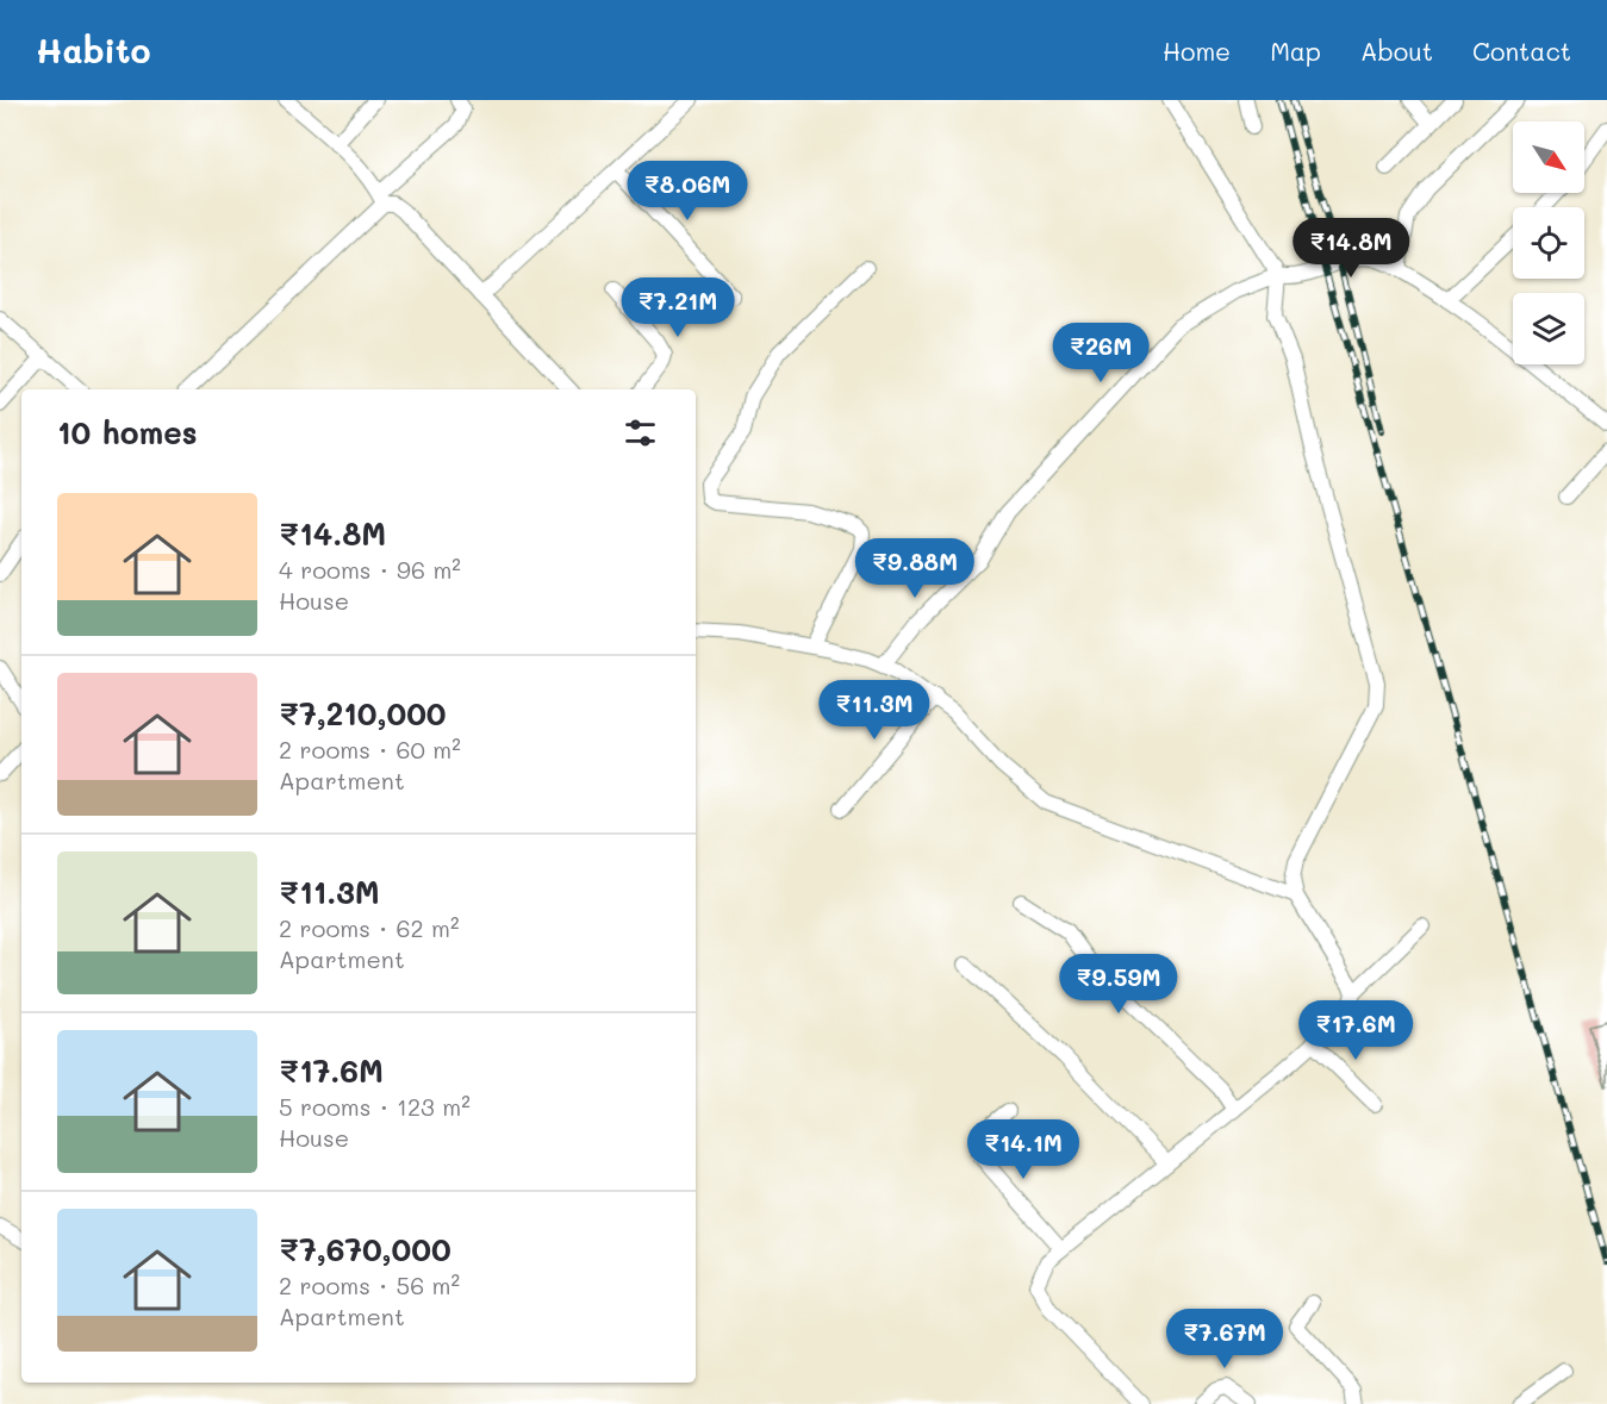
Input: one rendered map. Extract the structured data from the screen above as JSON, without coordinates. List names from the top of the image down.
{
  "north": "bottom right",
  "page": {
    "header": "Habito",
    "nav": [
      "Home",
      "Map",
      "About",
      "Contact"
    ],
    "price": [
      "₹8.06M",
      "₹14.8M",
      "₹7.21M",
      "₹26M",
      "₹9.88M",
      "₹11.3M",
      "₹9.59M",
      "₹17.6M",
      "₹14.1M",
      "₹7.67M"
    ],
    "heading": "10 homes",
    "list": [
      {
        "name": "₹14.8M",
        "note": "4 rooms · 96 m² · House"
      },
      {
        "name": "₹7,210,000",
        "note": "2 rooms · 60 m² · Apartment"
      },
      {
        "name": "₹11.3M",
        "note": "2 rooms · 62 m² · Apartment"
      },
      {
        "name": "₹17.6M",
        "note": "5 rooms · 123 m² · House"
      },
      {
        "name": "₹7,670,000",
        "note": "2 rooms · 56 m² · Apartment"
      }
    ]
  }
}
